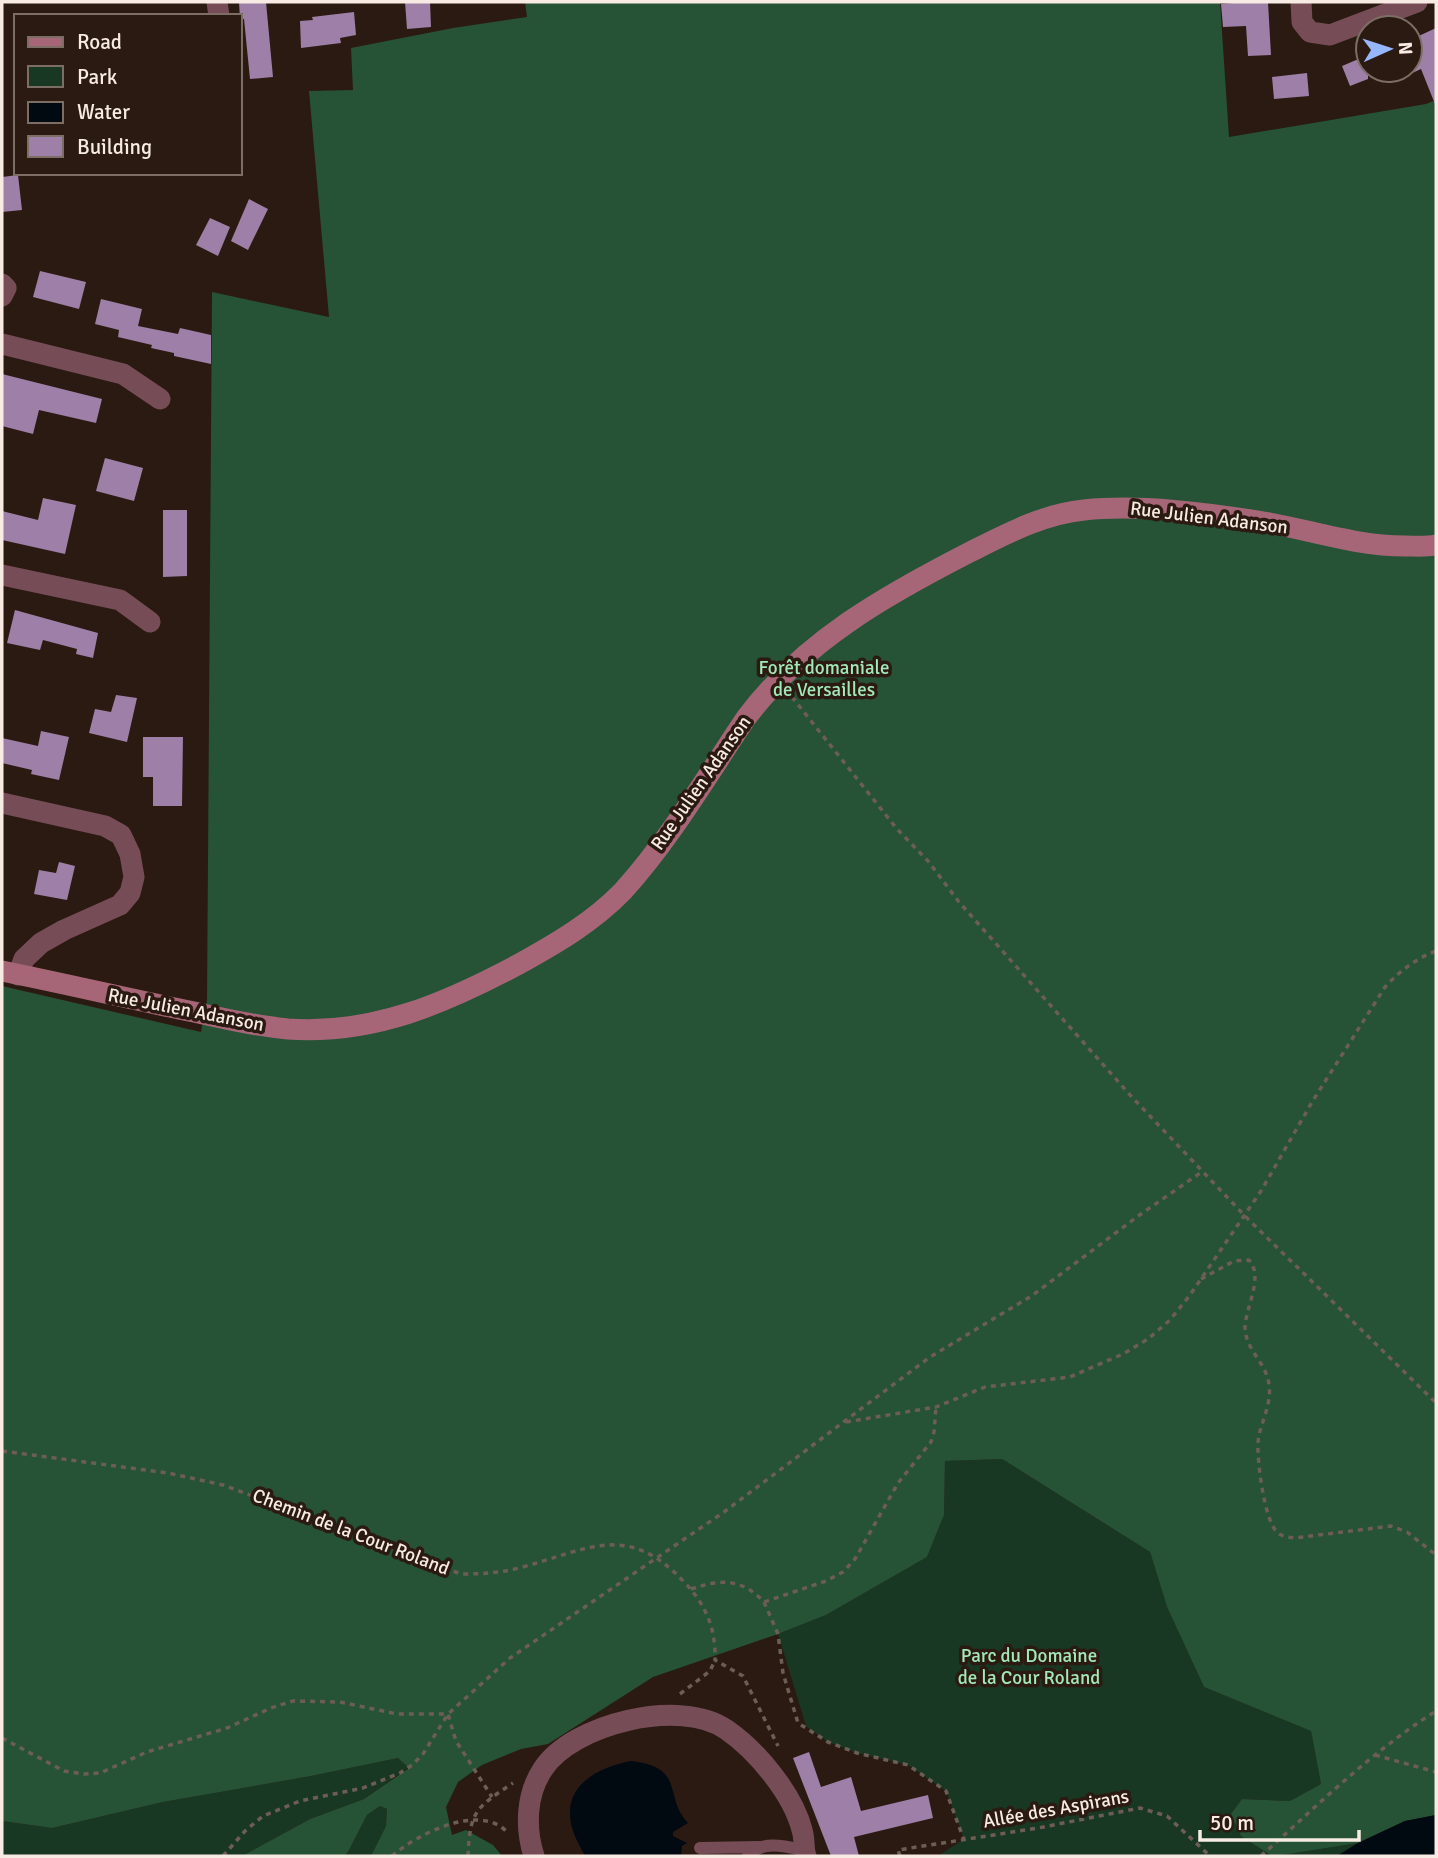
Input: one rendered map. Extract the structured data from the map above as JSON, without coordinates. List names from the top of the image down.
{
  "streets": {
    "main road": ["Rue Julien Adanson"],
    "path": ["Chemin de la Cour Roland", "Allée des Aspirans"]
  },
  "parks": ["Forêt domaniale de Versailles", "Parc du Domaine de la Cour Roland"],
  "legend": [
    "Road",
    "Park",
    "Water",
    "Building"
  ],
  "scale_bar": "50 m",
  "north": "right"
}
